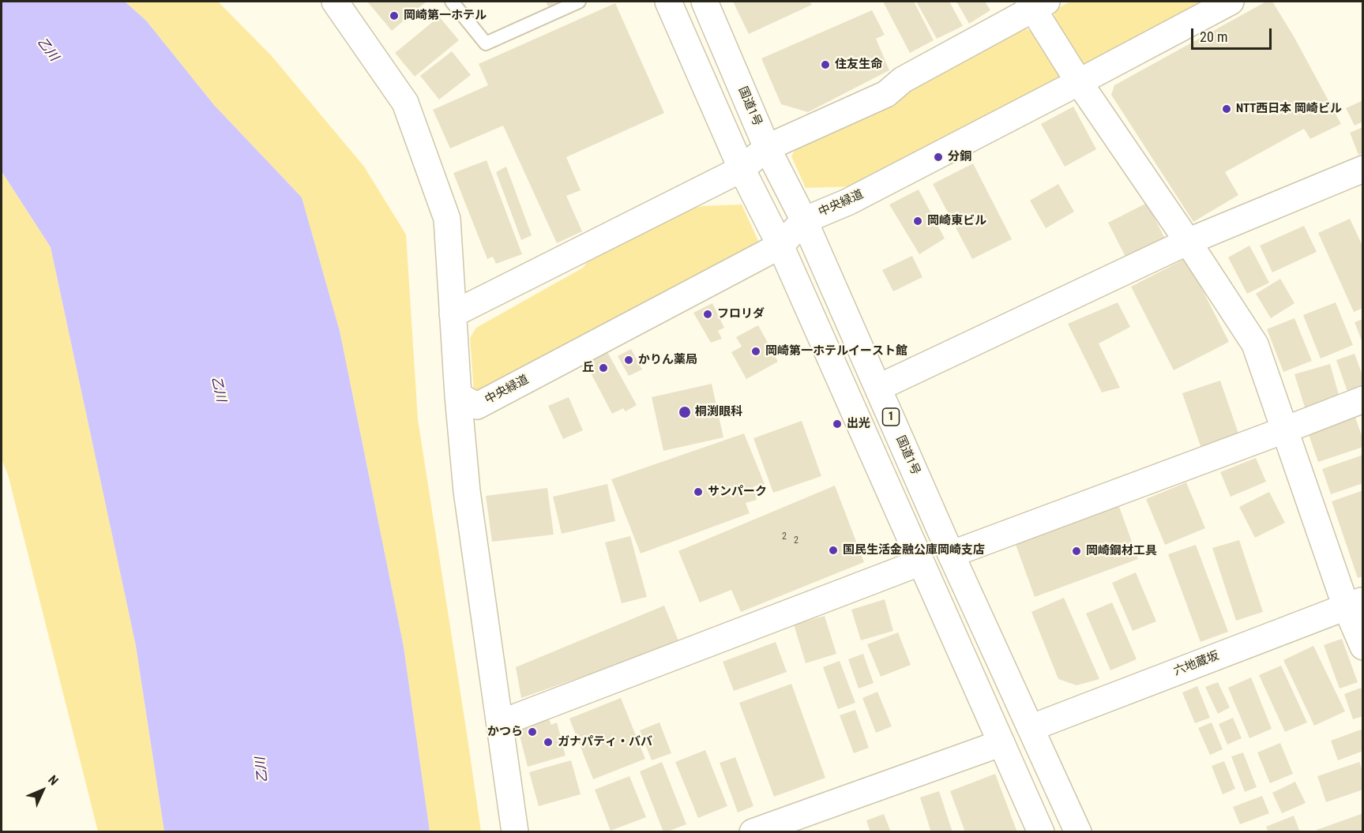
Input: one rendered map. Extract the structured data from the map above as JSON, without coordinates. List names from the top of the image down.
{
  "streets": {
    "main road": [
      "国道1号",
      "中央緑道",
      "1",
      "六地蔵坂"
    ]
  },
  "crossings": [
    ["国道1号", "中央緑道"],
    ["国道1号", "六地蔵坂"]
  ],
  "water": ["乙川"],
  "places": [
    "岡崎第一ホテル",
    "住友生命",
    "NTT西日本 岡崎ビル",
    "分銅",
    "岡崎東ビル",
    "フロリダ",
    "岡崎第一ホテルイースト館",
    "かりん薬局",
    "丘",
    "桐渕眼科",
    "出光",
    "サンパーク",
    "国民生活金融公庫岡崎支店",
    "岡崎鋼材工具",
    "かつら",
    "ガナパティ・ババ"
  ],
  "house_numbers": ["2", "2"],
  "scale_bar": "20 m",
  "north": "top right"
}
